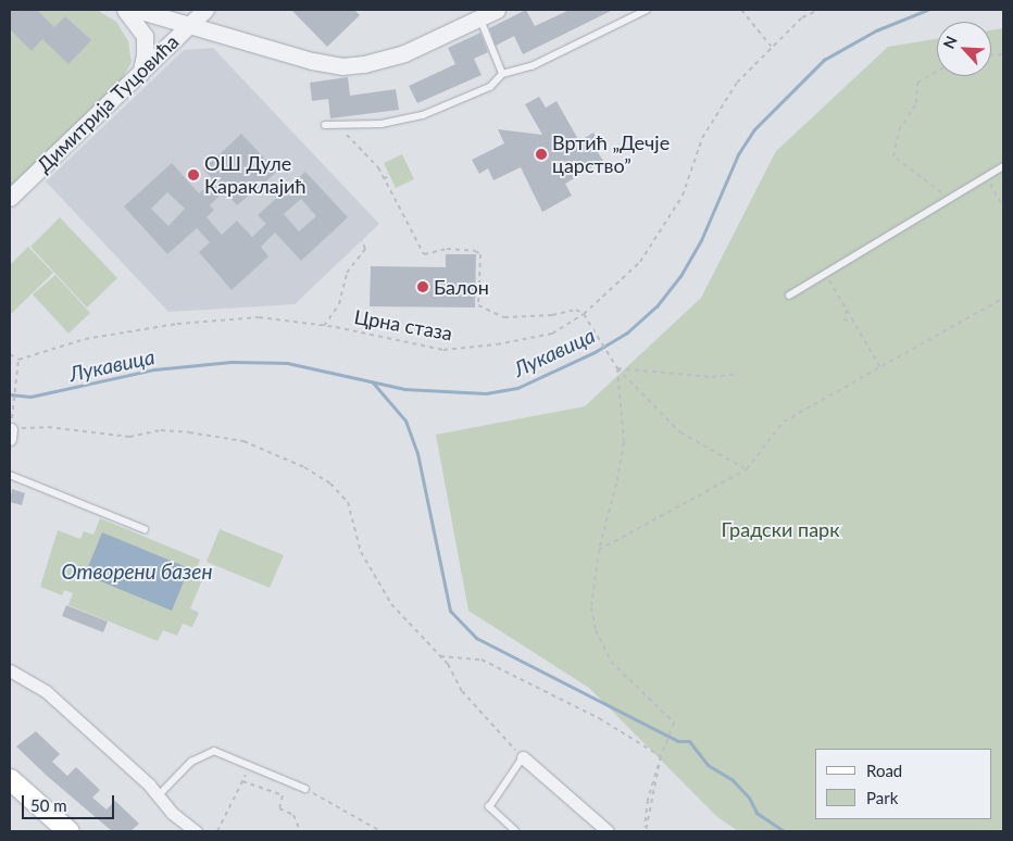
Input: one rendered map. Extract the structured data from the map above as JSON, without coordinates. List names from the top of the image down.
{
  "streets": {
    "street": ["Димитрија Туцовића"],
    "path": ["Црна стаза"]
  },
  "water": ["Лукавица", "Отворени базен"],
  "parks": ["Градски парк"],
  "places": ["Вртић „Дечје царство”", "ОШ Дуле Караклајић", "Балон"],
  "legend": ["Road", "Park"],
  "scale_bar": "50 m",
  "north": "top left"
}
